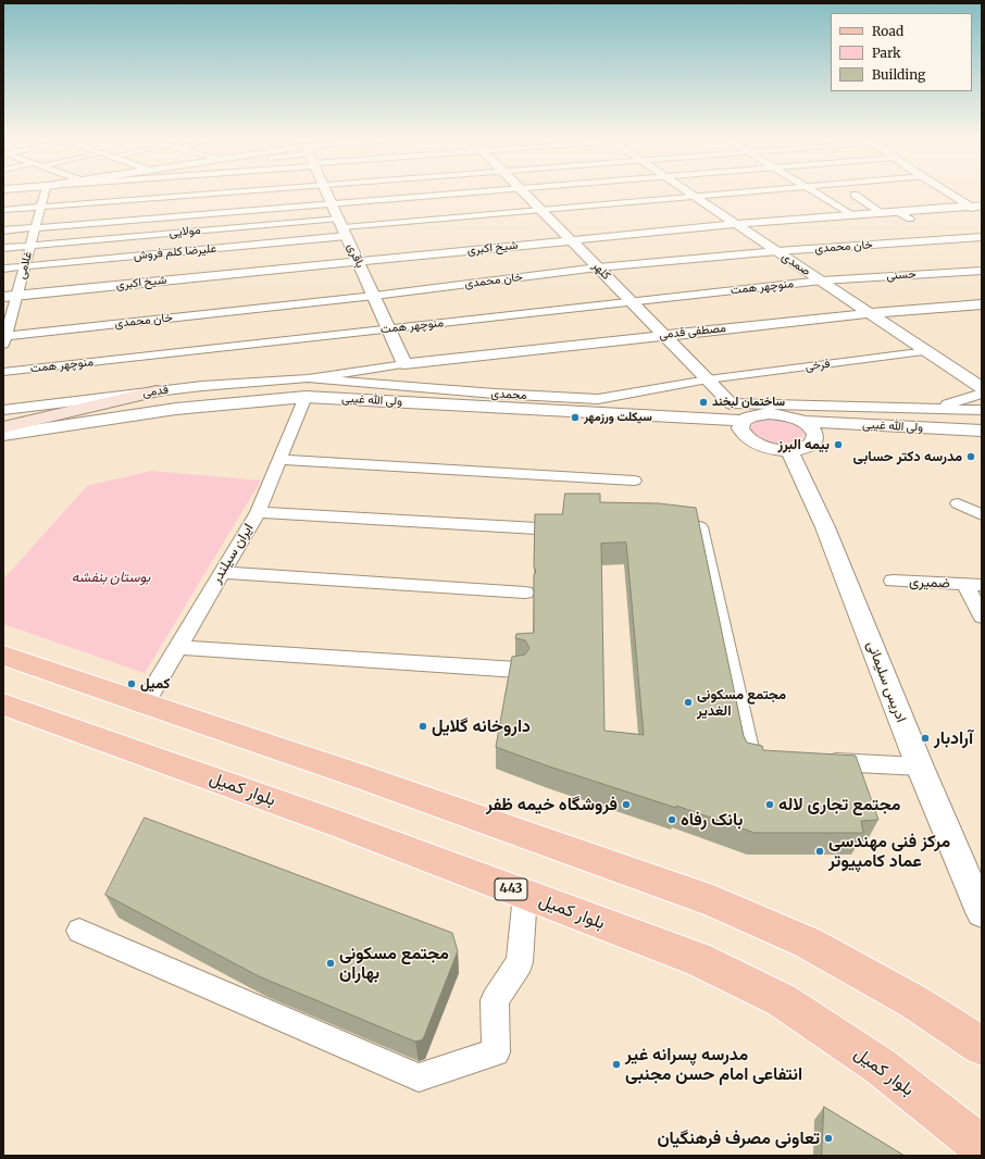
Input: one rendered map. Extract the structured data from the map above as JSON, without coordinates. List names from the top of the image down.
{
  "streets": {
    "main road": ["بلوار کمیل", "443"],
    "street": [
      "مولایی",
      "خان محمدی",
      "شیخ اکبری",
      "علیرضا کلم فروش",
      "باقری",
      "صمدی",
      "غلامی",
      "کلهر",
      "حسنی",
      "منوچهر همت",
      "مصطفی قدمی",
      "فرخی",
      "قدمی",
      "محمدی",
      "ولی الله غیبی",
      "ایران سیلندر",
      "ضمیری",
      "ادریس سلیمانی"
    ]
  },
  "crossings": [
    ["مولایی", "علیرضا کلم فروش"],
    ["مولایی", "باقری"],
    ["مولایی", "غلامی"],
    ["خان محمدی", "باقری"],
    ["خان محمدی", "صمدی"],
    ["خان محمدی", "غلامی"],
    ["خان محمدی", "کلهر"],
    ["شیخ اکبری", "باقری"],
    ["شیخ اکبری", "صمدی"],
    ["شیخ اکبری", "غلامی"],
    ["شیخ اکبری", "کلهر"],
    ["علیرضا کلم فروش", "باقری"],
    ["علیرضا کلم فروش", "غلامی"],
    ["باقری", "منوچهر همت"],
    ["باقری", "مصطفی قدمی"],
    ["صمدی", "حسنی"],
    ["صمدی", "منوچهر همت"],
    ["صمدی", "مصطفی قدمی"],
    ["صمدی", "فرخی"],
    ["کلهر", "منوچهر همت"],
    ["کلهر", "مصطفی قدمی"],
    ["کلهر", "فرخی"],
    ["کلهر", "محمدی"],
    ["حسنی", "منوچهر همت"],
    ["فرخی", "محمدی"],
    ["قدمی", "محمدی"],
    ["ولی الله غیبی", "ایران سیلندر"]
  ],
  "parks": ["بوستان بنفشه"],
  "places": [
    "ساختمان لبخند",
    "سیکلت ورزمهر",
    "بیمه البرز",
    "مدرسه دکتر حسابی",
    "کمیل",
    "مجتمع مسکونی الغدیر",
    "داروخانه گلایل",
    "آرادبار",
    "فروشگاه خیمه ظفر",
    "مجتمع تجاری لاله",
    "بانک رفاه",
    "مرکز فنی مهندسی عماد کامپیوتر",
    "مجتمع مسکونی بهاران",
    "مدرسه پسرانه غیر انتفاعی امام حسن مجنبی",
    "تعاونی مصرف فرهنگیان"
  ],
  "legend": ["Road", "Park", "Building"]
}
